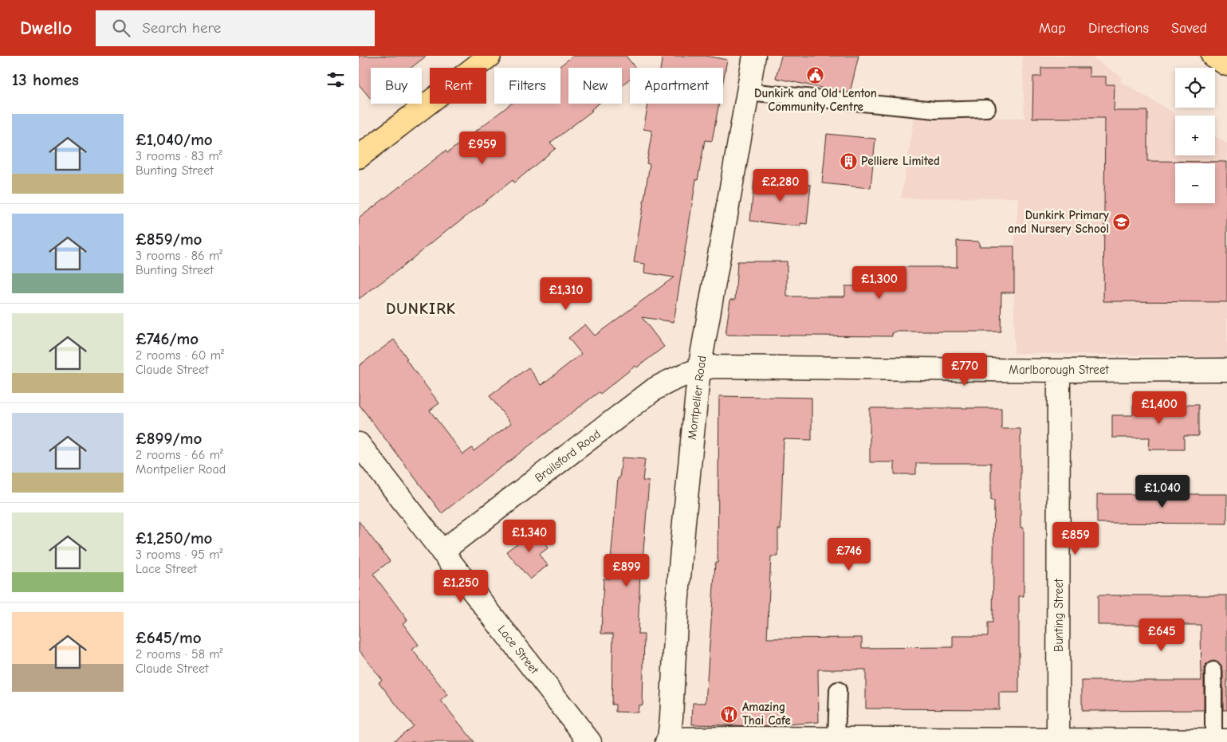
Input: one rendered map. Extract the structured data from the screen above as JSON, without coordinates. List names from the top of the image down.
{
  "streets": {
    "street": [
      "Marlborough Street",
      "Montpelier Road",
      "Brailsford Road",
      "Bunting Street",
      "Lace Street"
    ]
  },
  "crossings": [
    ["Marlborough Street", "Montpelier Road"],
    ["Marlborough Street", "Brailsford Road"],
    ["Marlborough Street", "Bunting Street"],
    ["Montpelier Road", "Brailsford Road"],
    ["Brailsford Road", "Lace Street"]
  ],
  "districts": ["DUNKIRK"],
  "places": {
    "public building": ["Dunkirk and Old Lenton Community Centre"],
    "building": ["Pelliere Limited"],
    "school or university": ["Dunkirk Primary and Nursery School"],
    "restaurant": ["Amazing Thai Cafe"]
  },
  "page": {
    "header": "Dwello",
    "search": "Search here",
    "nav": ["Map", "Directions", "Saved"],
    "heading": "13 homes",
    "map_buttons": ["+", "−"],
    "chip": [
      "Buy",
      "Rent",
      "Filters",
      "New",
      "Apartment"
    ],
    "list": [
      {
        "name": "£1,040/mo",
        "note": "3 rooms · 83 m² · Bunting Street"
      },
      {
        "name": "£859/mo",
        "note": "3 rooms · 86 m² · Bunting Street"
      },
      {
        "name": "£746/mo",
        "note": "2 rooms · 60 m² · Claude Street"
      },
      {
        "name": "£899/mo",
        "note": "2 rooms · 66 m² · Montpelier Road"
      },
      {
        "name": "£1,250/mo",
        "note": "3 rooms · 95 m² · Lace Street"
      },
      {
        "name": "£645/mo",
        "note": "2 rooms · 58 m² · Claude Street"
      }
    ],
    "price": [
      "£959",
      "£2,280",
      "£1,300",
      "£1,310",
      "£770",
      "£1,400",
      "£1,040",
      "£1,340",
      "£859",
      "£746",
      "£899",
      "£1,250",
      "£645"
    ]
  }
}
